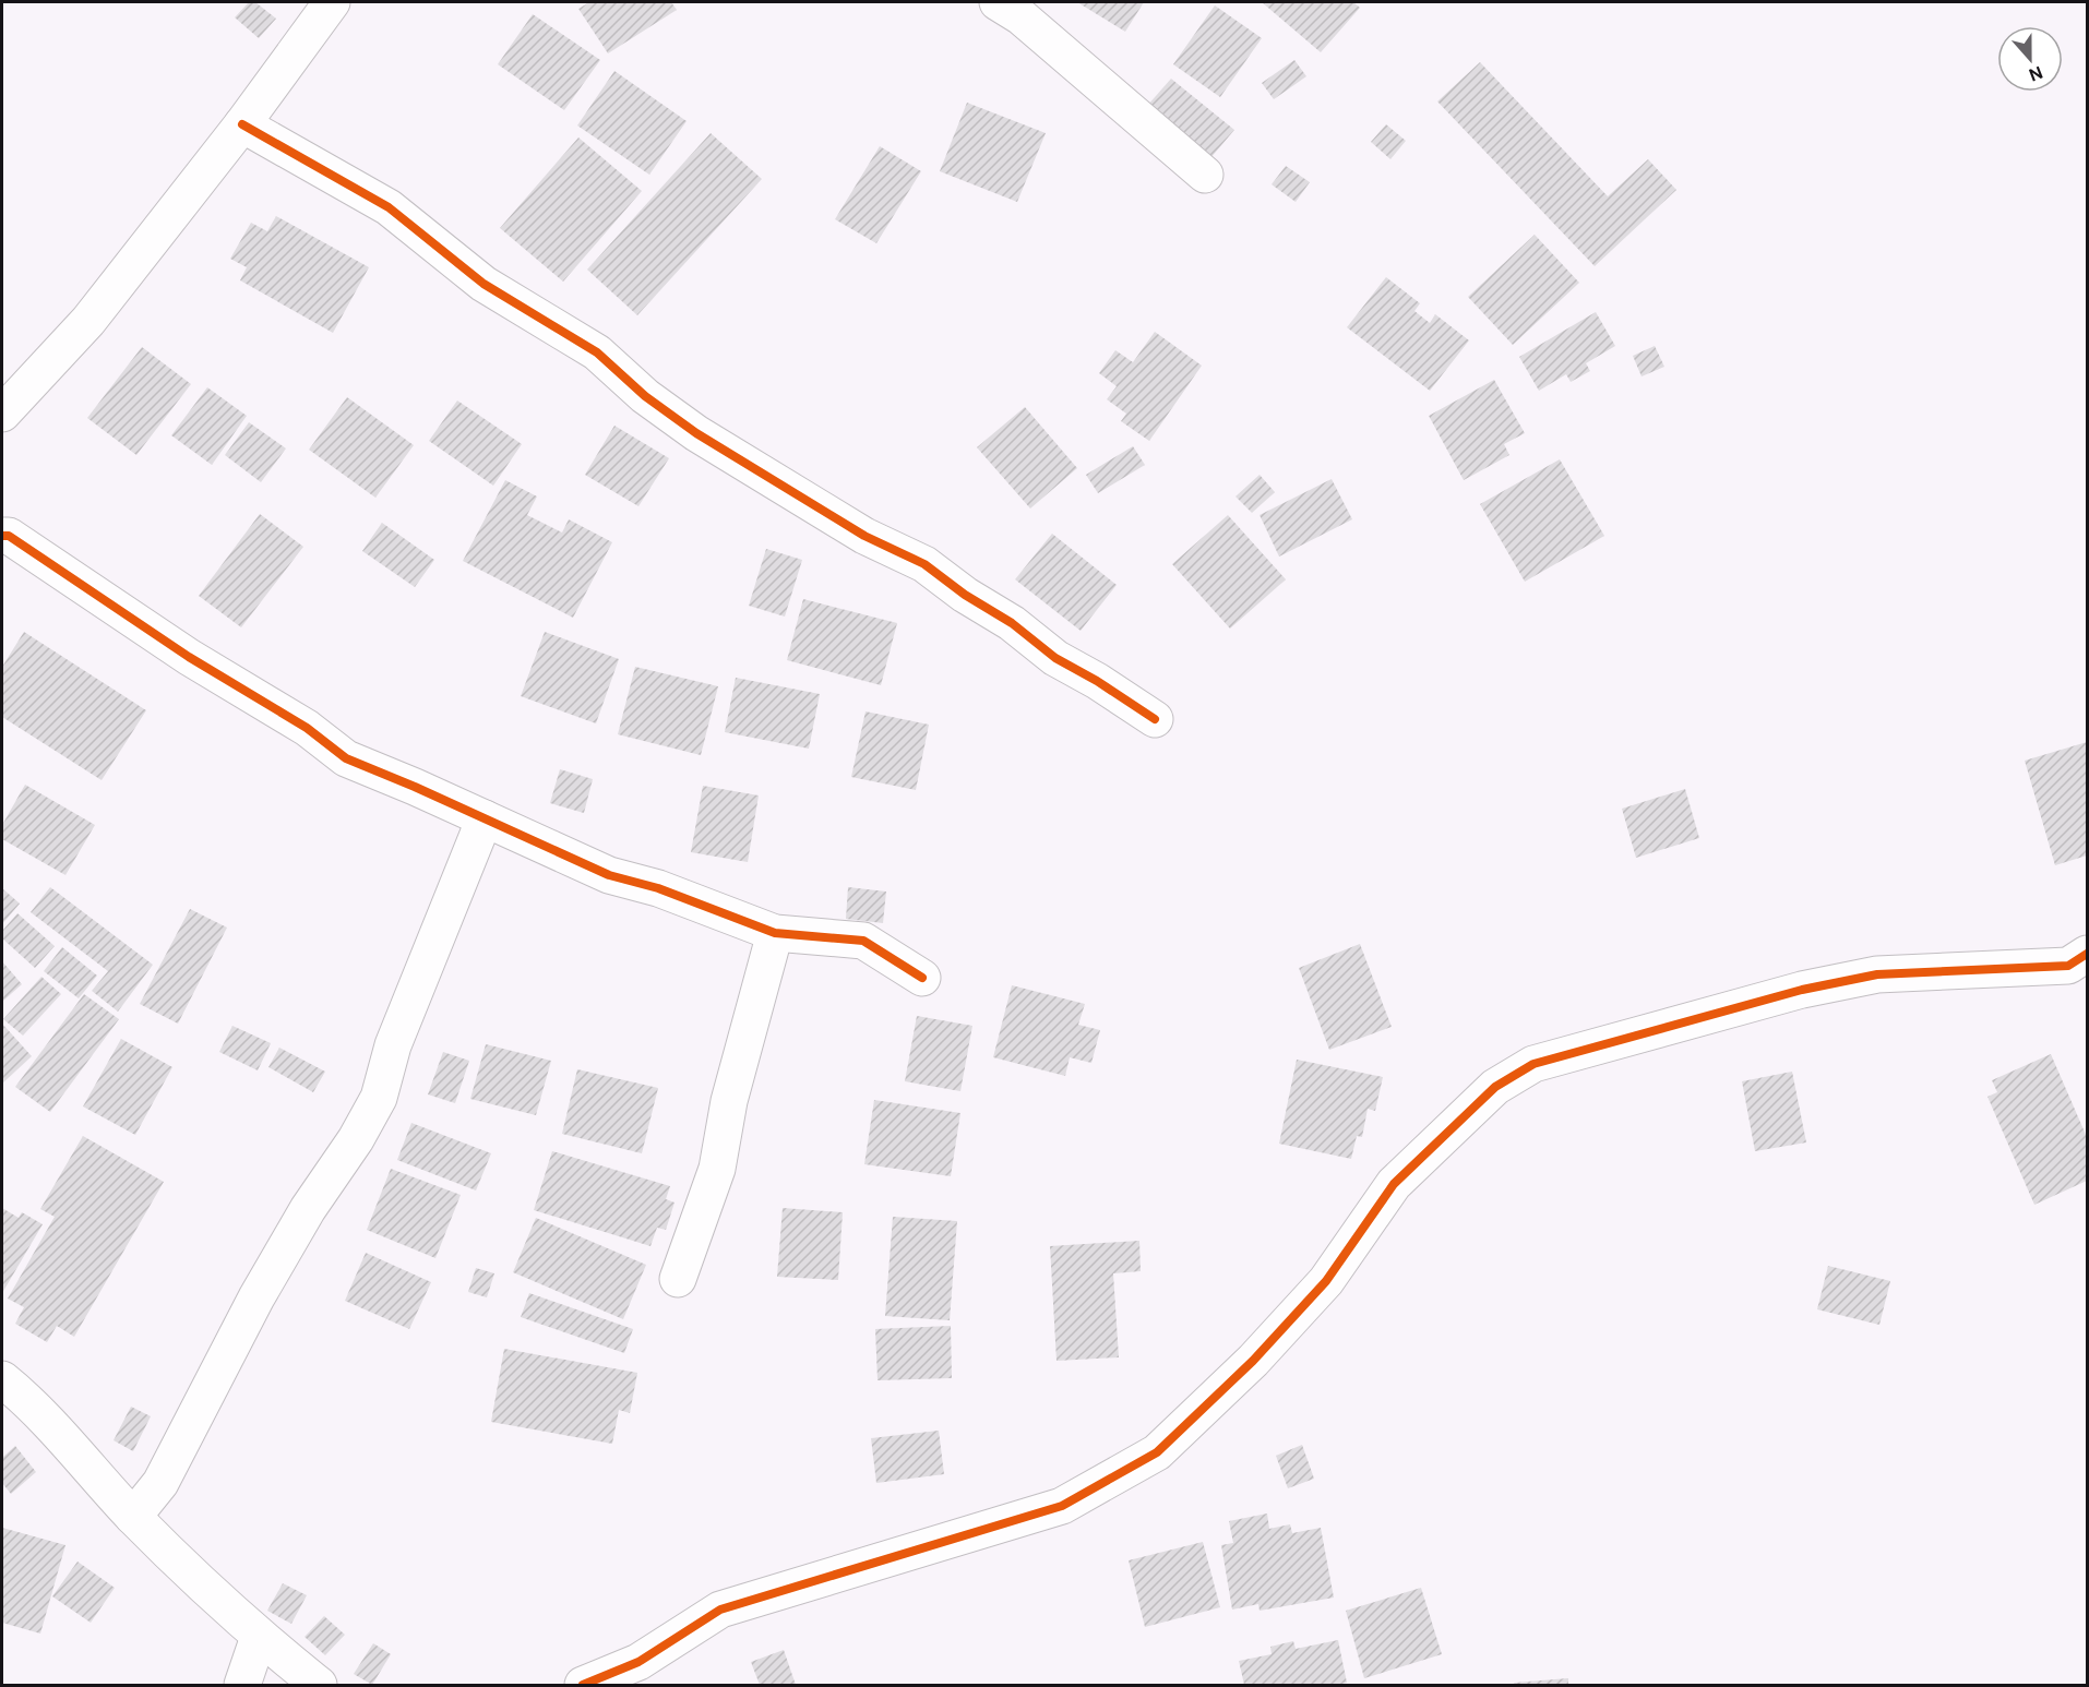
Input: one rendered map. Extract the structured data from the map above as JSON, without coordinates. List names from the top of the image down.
{
  "north": "bottom"
}
